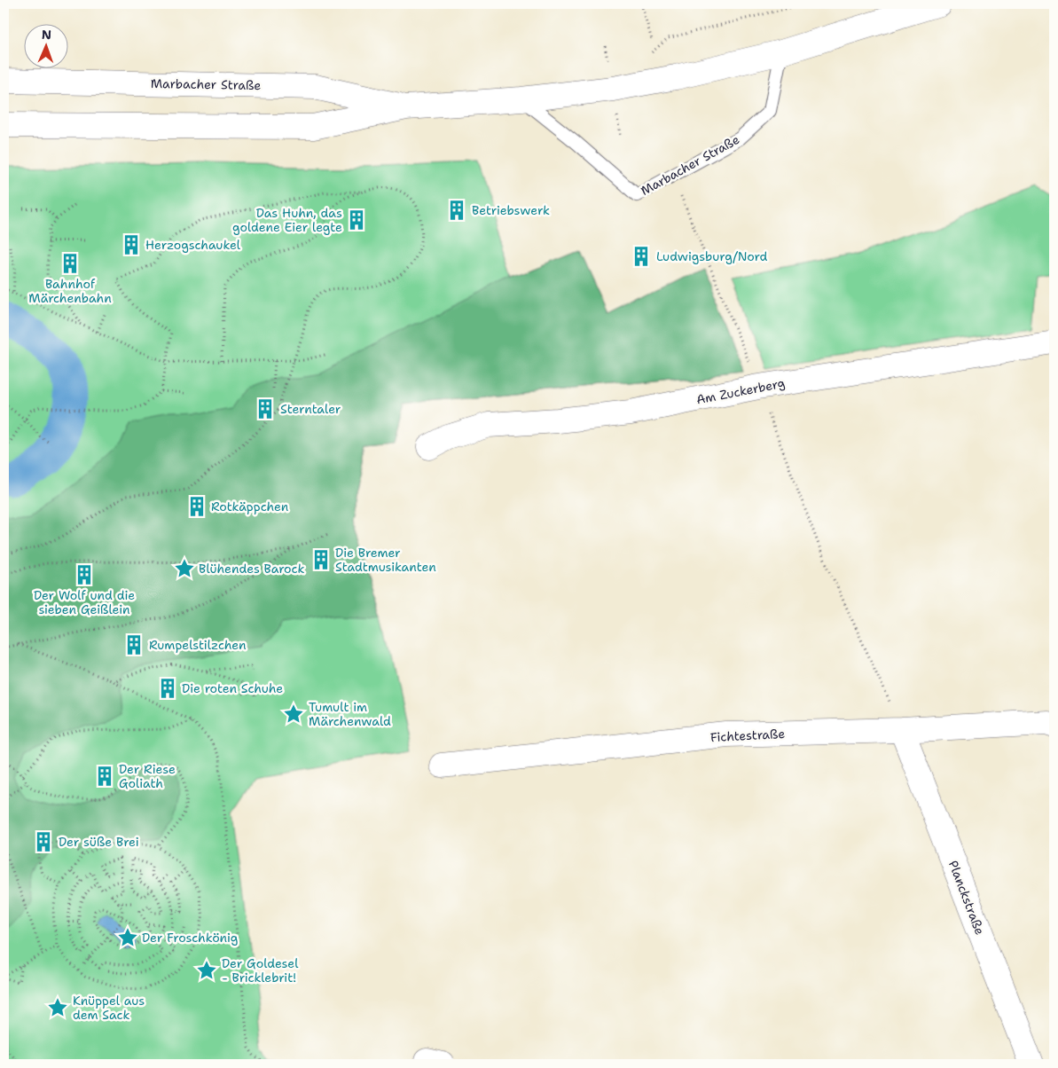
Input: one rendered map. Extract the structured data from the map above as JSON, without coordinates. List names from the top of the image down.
{
  "streets": {
    "street": [
      "Marbacher Straße",
      "Am Zuckerberg",
      "Fichtestraße",
      "Planckstraße"
    ]
  },
  "crossings": [
    ["Fichtestraße", "Planckstraße"]
  ],
  "places": {
    "building": [
      "Betriebswerk",
      "Das Huhn, das goldene Eier legte",
      "Herzogschaukel",
      "Ludwigsburg/Nord",
      "Bahnhof Märchenbahn",
      "Sterntaler",
      "Rotkäppchen",
      "Die Bremer Stadtmusikanten",
      "Der Wolf und die sieben Geißlein",
      "Rumpelstilzchen",
      "Die roten Schuhe",
      "Der Riese Goliath",
      "Der süße Brei"
    ],
    "place": [
      "Blühendes Barock",
      "Tumult im Märchenwald",
      "Der Froschkönig",
      "Der Goldesel - Bricklebrit!",
      "Knüppel aus dem Sack"
    ]
  },
  "north": "top"
}
